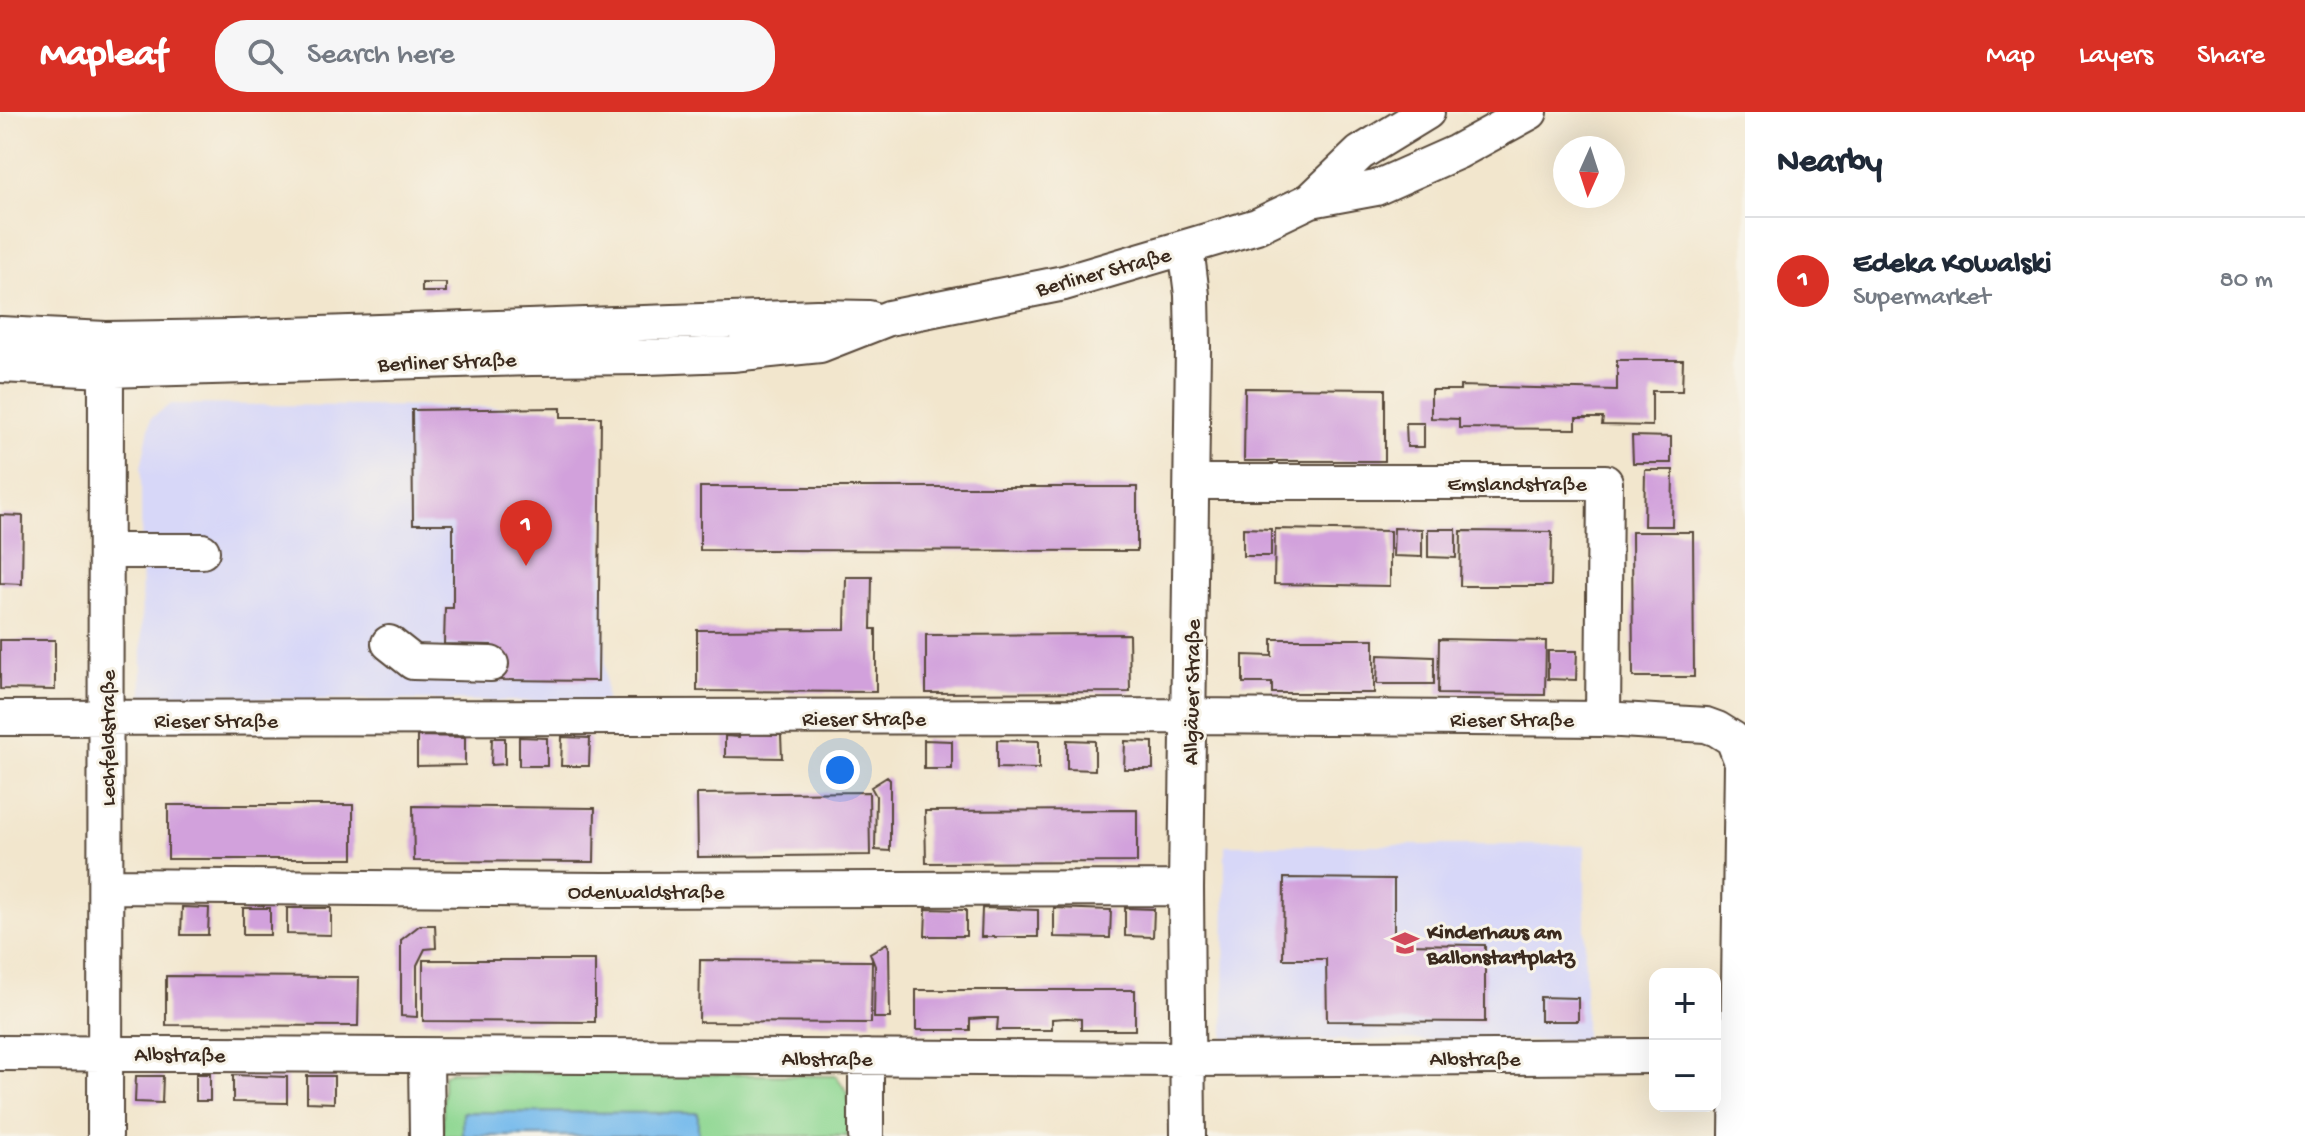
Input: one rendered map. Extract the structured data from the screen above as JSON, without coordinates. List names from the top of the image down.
{
  "streets": {
    "street": [
      "Berliner Straße",
      "Emslandstraße",
      "Allgäuer Straße",
      "Rieser Straße",
      "Lechfeldstraße",
      "Odenwaldstraße",
      "Albstraße"
    ]
  },
  "crossings": [
    ["Berliner Straße", "Allgäuer Straße"],
    ["Berliner Straße", "Lechfeldstraße"],
    ["Emslandstraße", "Allgäuer Straße"],
    ["Emslandstraße", "Rieser Straße"],
    ["Allgäuer Straße", "Rieser Straße"],
    ["Allgäuer Straße", "Odenwaldstraße"],
    ["Allgäuer Straße", "Albstraße"],
    ["Rieser Straße", "Lechfeldstraße"],
    ["Lechfeldstraße", "Odenwaldstraße"],
    ["Lechfeldstraße", "Albstraße"]
  ],
  "places": {
    "school or university": ["Kinderhaus am Ballonstartplatz"]
  },
  "north": "bottom",
  "page": {
    "header": "Mapleaf",
    "search": "Search here",
    "nav": ["Map", "Layers", "Share"],
    "heading": "Nearby",
    "list": [
      {
        "mark": "1",
        "name": "Edeka Kowalski",
        "note": "Supermarket",
        "value": "80 m"
      }
    ],
    "pins": "1",
    "map_buttons": ["+", "−"]
  }
}
